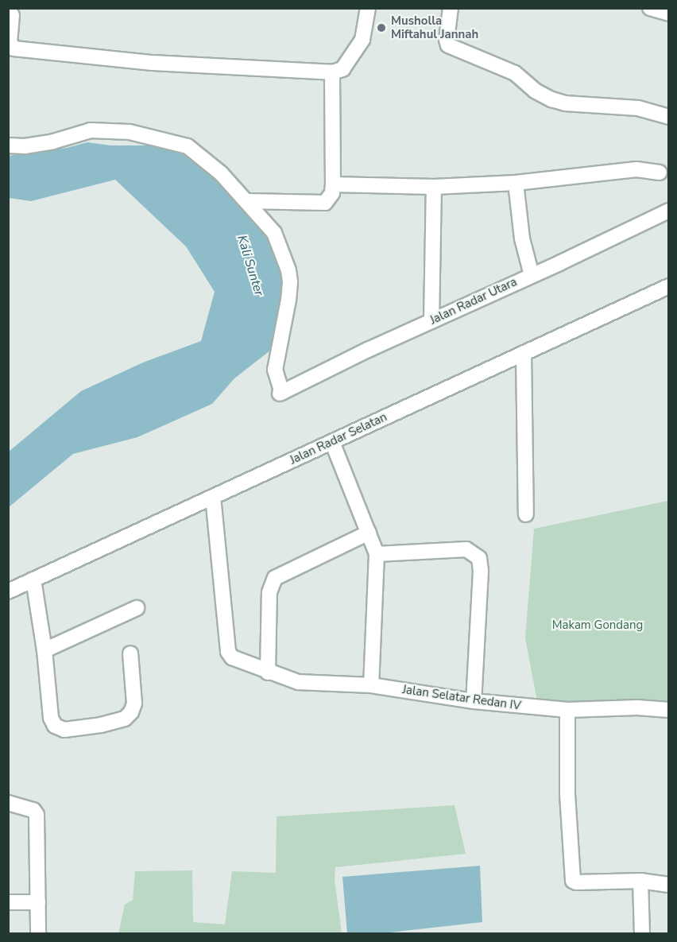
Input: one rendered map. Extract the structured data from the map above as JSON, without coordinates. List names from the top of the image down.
{
  "streets": {
    "street": ["Jalan Radar Utara", "Jalan Radar Selatan", "Jalan Selatar Redan IV"]
  },
  "crossings": [
    ["Jalan Radar Selatan", "Jalan Selatar Redan IV"]
  ],
  "water": ["Kali Sunter"],
  "parks": ["Makam Gondang"],
  "places": ["Musholla Miftahul Jannah"]
}
